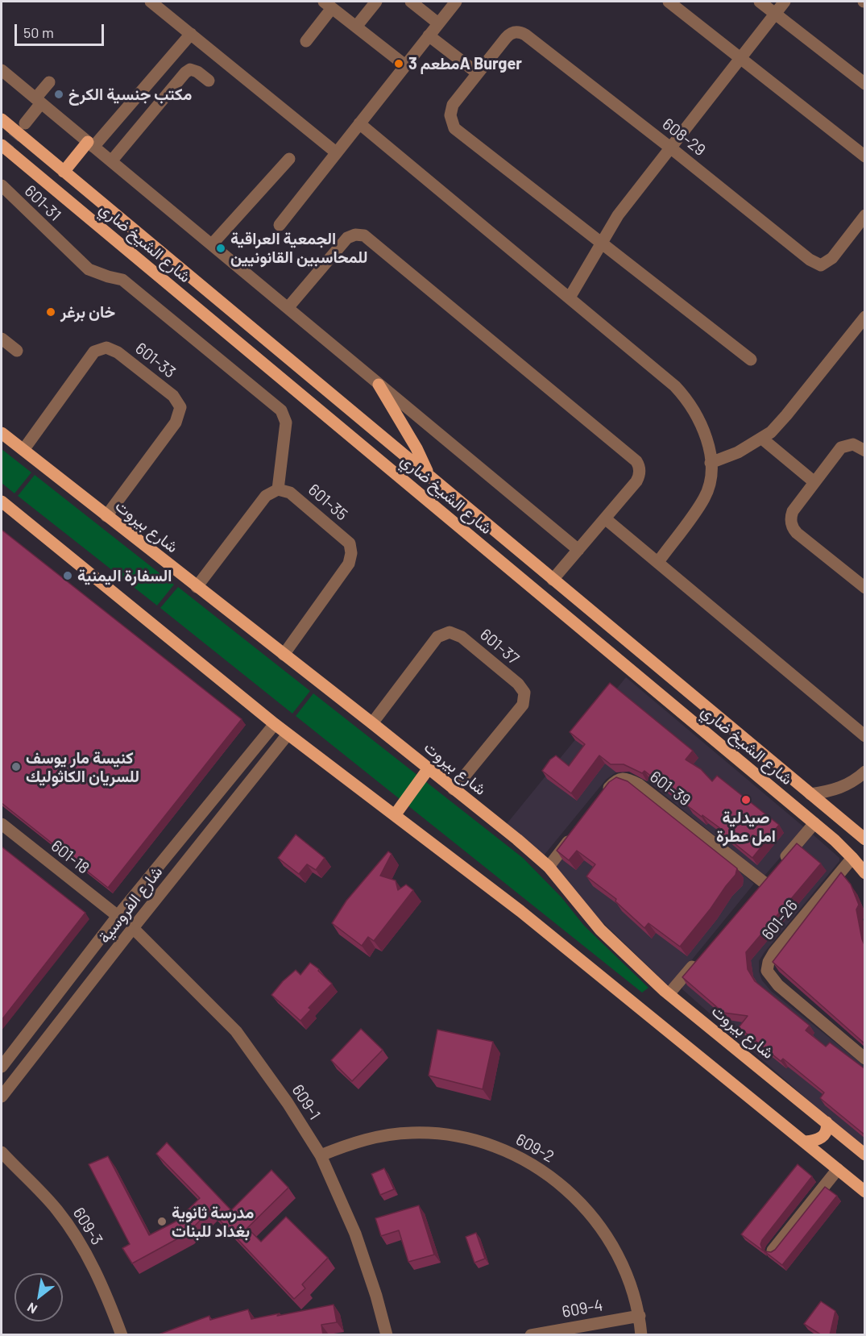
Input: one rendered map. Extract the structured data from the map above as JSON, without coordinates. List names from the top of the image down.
{
  "streets": {
    "main road": ["شارع الشيخ ضاري", "شارع بيروت"],
    "street": [
      "608-29",
      "601-31",
      "601-33",
      "601-35",
      "601-37",
      "601-39",
      "601-18",
      "شارع الفروسية",
      "601-26",
      "609-1",
      "609-2",
      "609-3",
      "609-4"
    ]
  },
  "crossings": [
    ["601-31", "601-35"],
    ["شارع الشيخ ضاري", "601-26"],
    ["601-33", "شارع بيروت"],
    ["601-35", "شارع بيروت"],
    ["شارع بيروت", "601-37"],
    ["601-18", "شارع الفروسية"],
    ["شارع الفروسية", "609-1"],
    ["609-1", "609-2"],
    ["609-2", "609-4"]
  ],
  "places": [
    "مطعم 3A Burger",
    "مكتب جنسية الكرخ",
    "الجمعية العراقية للمحاسبين القانونيين",
    "خان برغر",
    "السفارة اليمنية",
    "كنيسة مار يوسف للسريان الكاثوليك",
    "صيدلية امل عطرة",
    "مدرسة ثانوية بغداد للبنات"
  ],
  "scale_bar": "50 m",
  "north": "bottom left"
}
